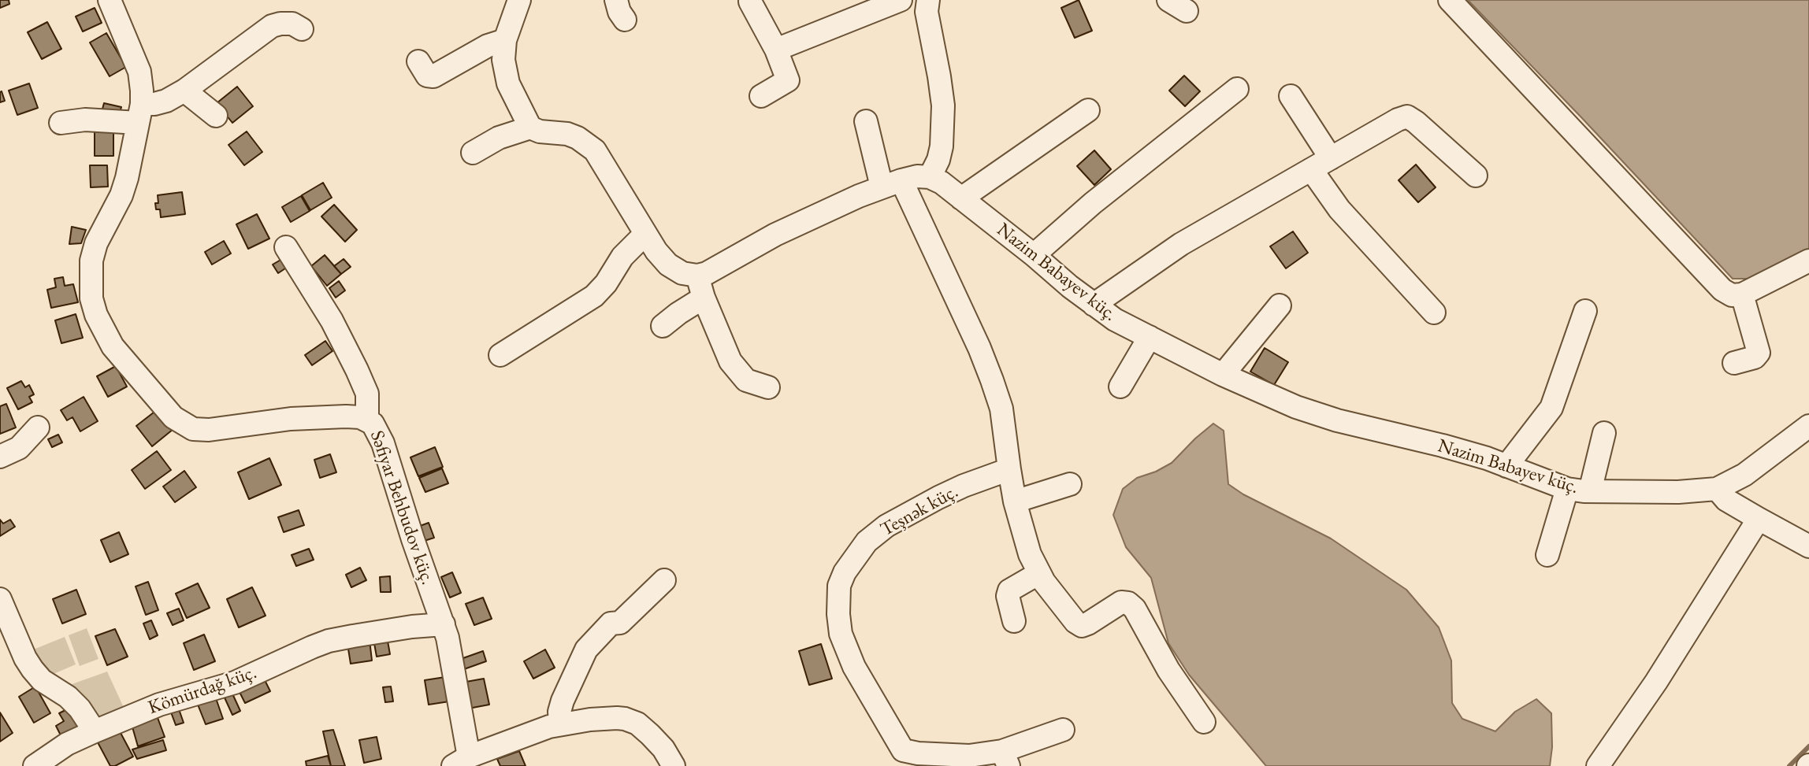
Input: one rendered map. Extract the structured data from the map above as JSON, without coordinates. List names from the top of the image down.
{
  "streets": {
    "street": [
      "Nazim Babayev küç.",
      "Səfiyar Behbudov küç.",
      "Teşnək küç.",
      "Kömürdağ küç."
    ]
  },
  "crossings": [
    ["Səfiyar Behbudov küç.", "Kömürdağ küç."]
  ]
}
